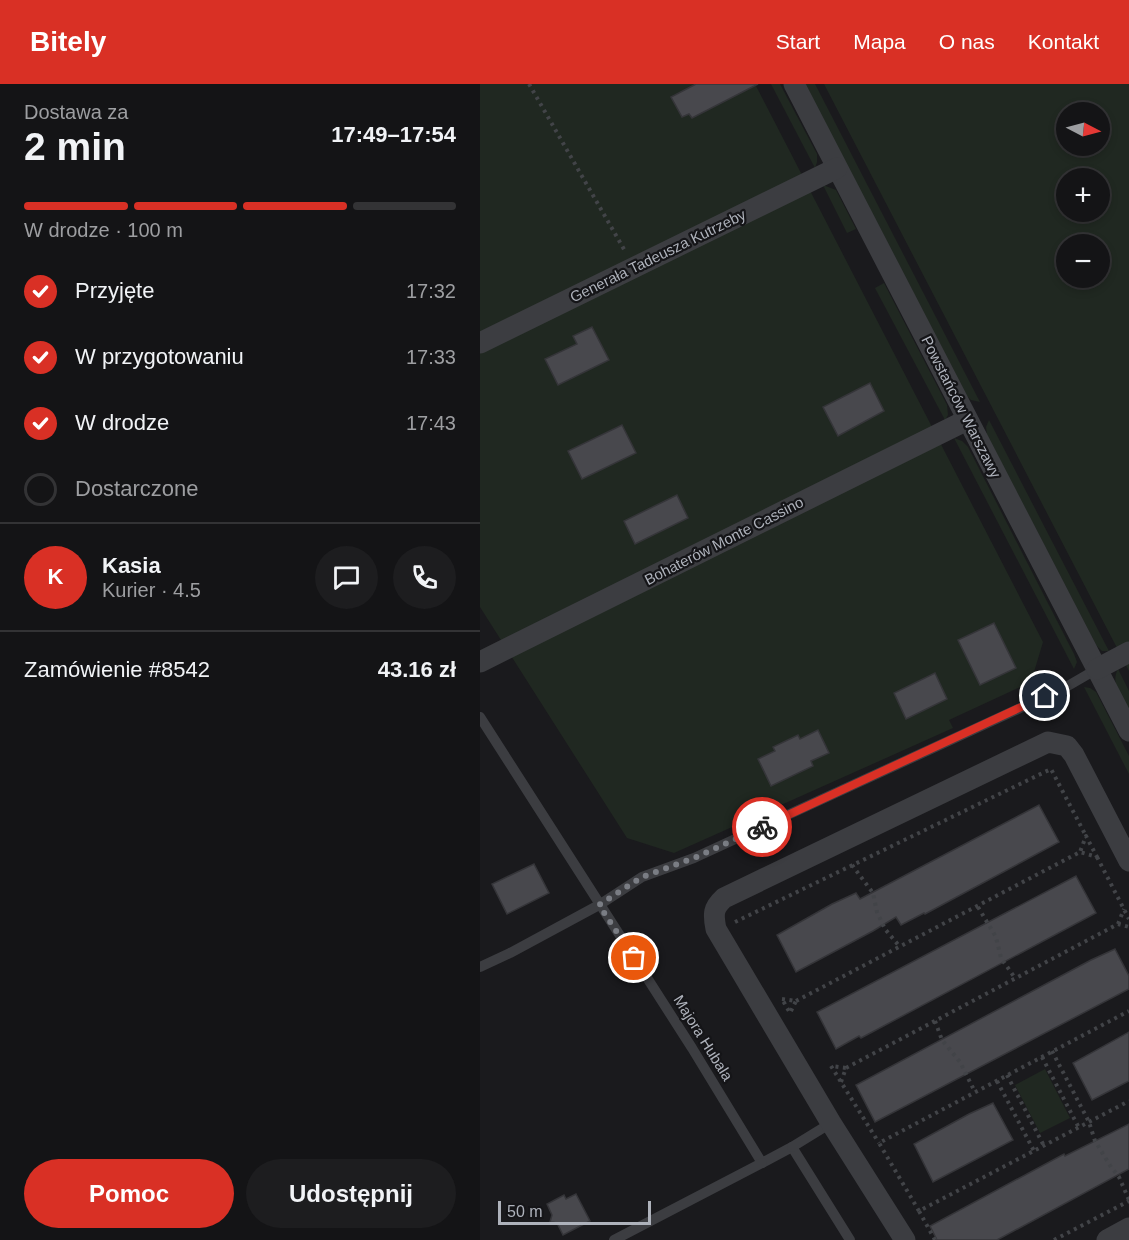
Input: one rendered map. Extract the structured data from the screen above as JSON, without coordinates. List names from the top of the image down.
{
  "streets": {
    "street": ["Generała Tadeusza Kutrzeby", "Powstańców Warszawy", "Bohaterów Monte Cassino"],
    "lane": ["Majora Hubala"]
  },
  "crossings": [
    ["Generała Tadeusza Kutrzeby", "Powstańców Warszawy"],
    ["Powstańców Warszawy", "Bohaterów Monte Cassino"]
  ],
  "scale_bar": "50 m",
  "north": "right",
  "page": {
    "header": "Bitely",
    "nav": [
      "Start",
      "Mapa",
      "O nas",
      "Kontakt"
    ],
    "heading": ["2 min", "Dostawa za", "17:49–17:54"],
    "panel": [
      "Kasia",
      "Kurier · 4.5",
      "Zamówienie #8542",
      "43.16 zł"
    ],
    "map_buttons": ["+", "−"],
    "bar": "W drodze · 100 m",
    "list": [
      ["Przyjęte", "17:32"],
      ["W przygotowaniu", "17:33"],
      ["W drodze", "17:43"],
      "Dostarczone"
    ],
    "round": "K",
    "buttons": ["Pomoc", "Udostępnij"],
    "scale": "50 m"
  }
}
